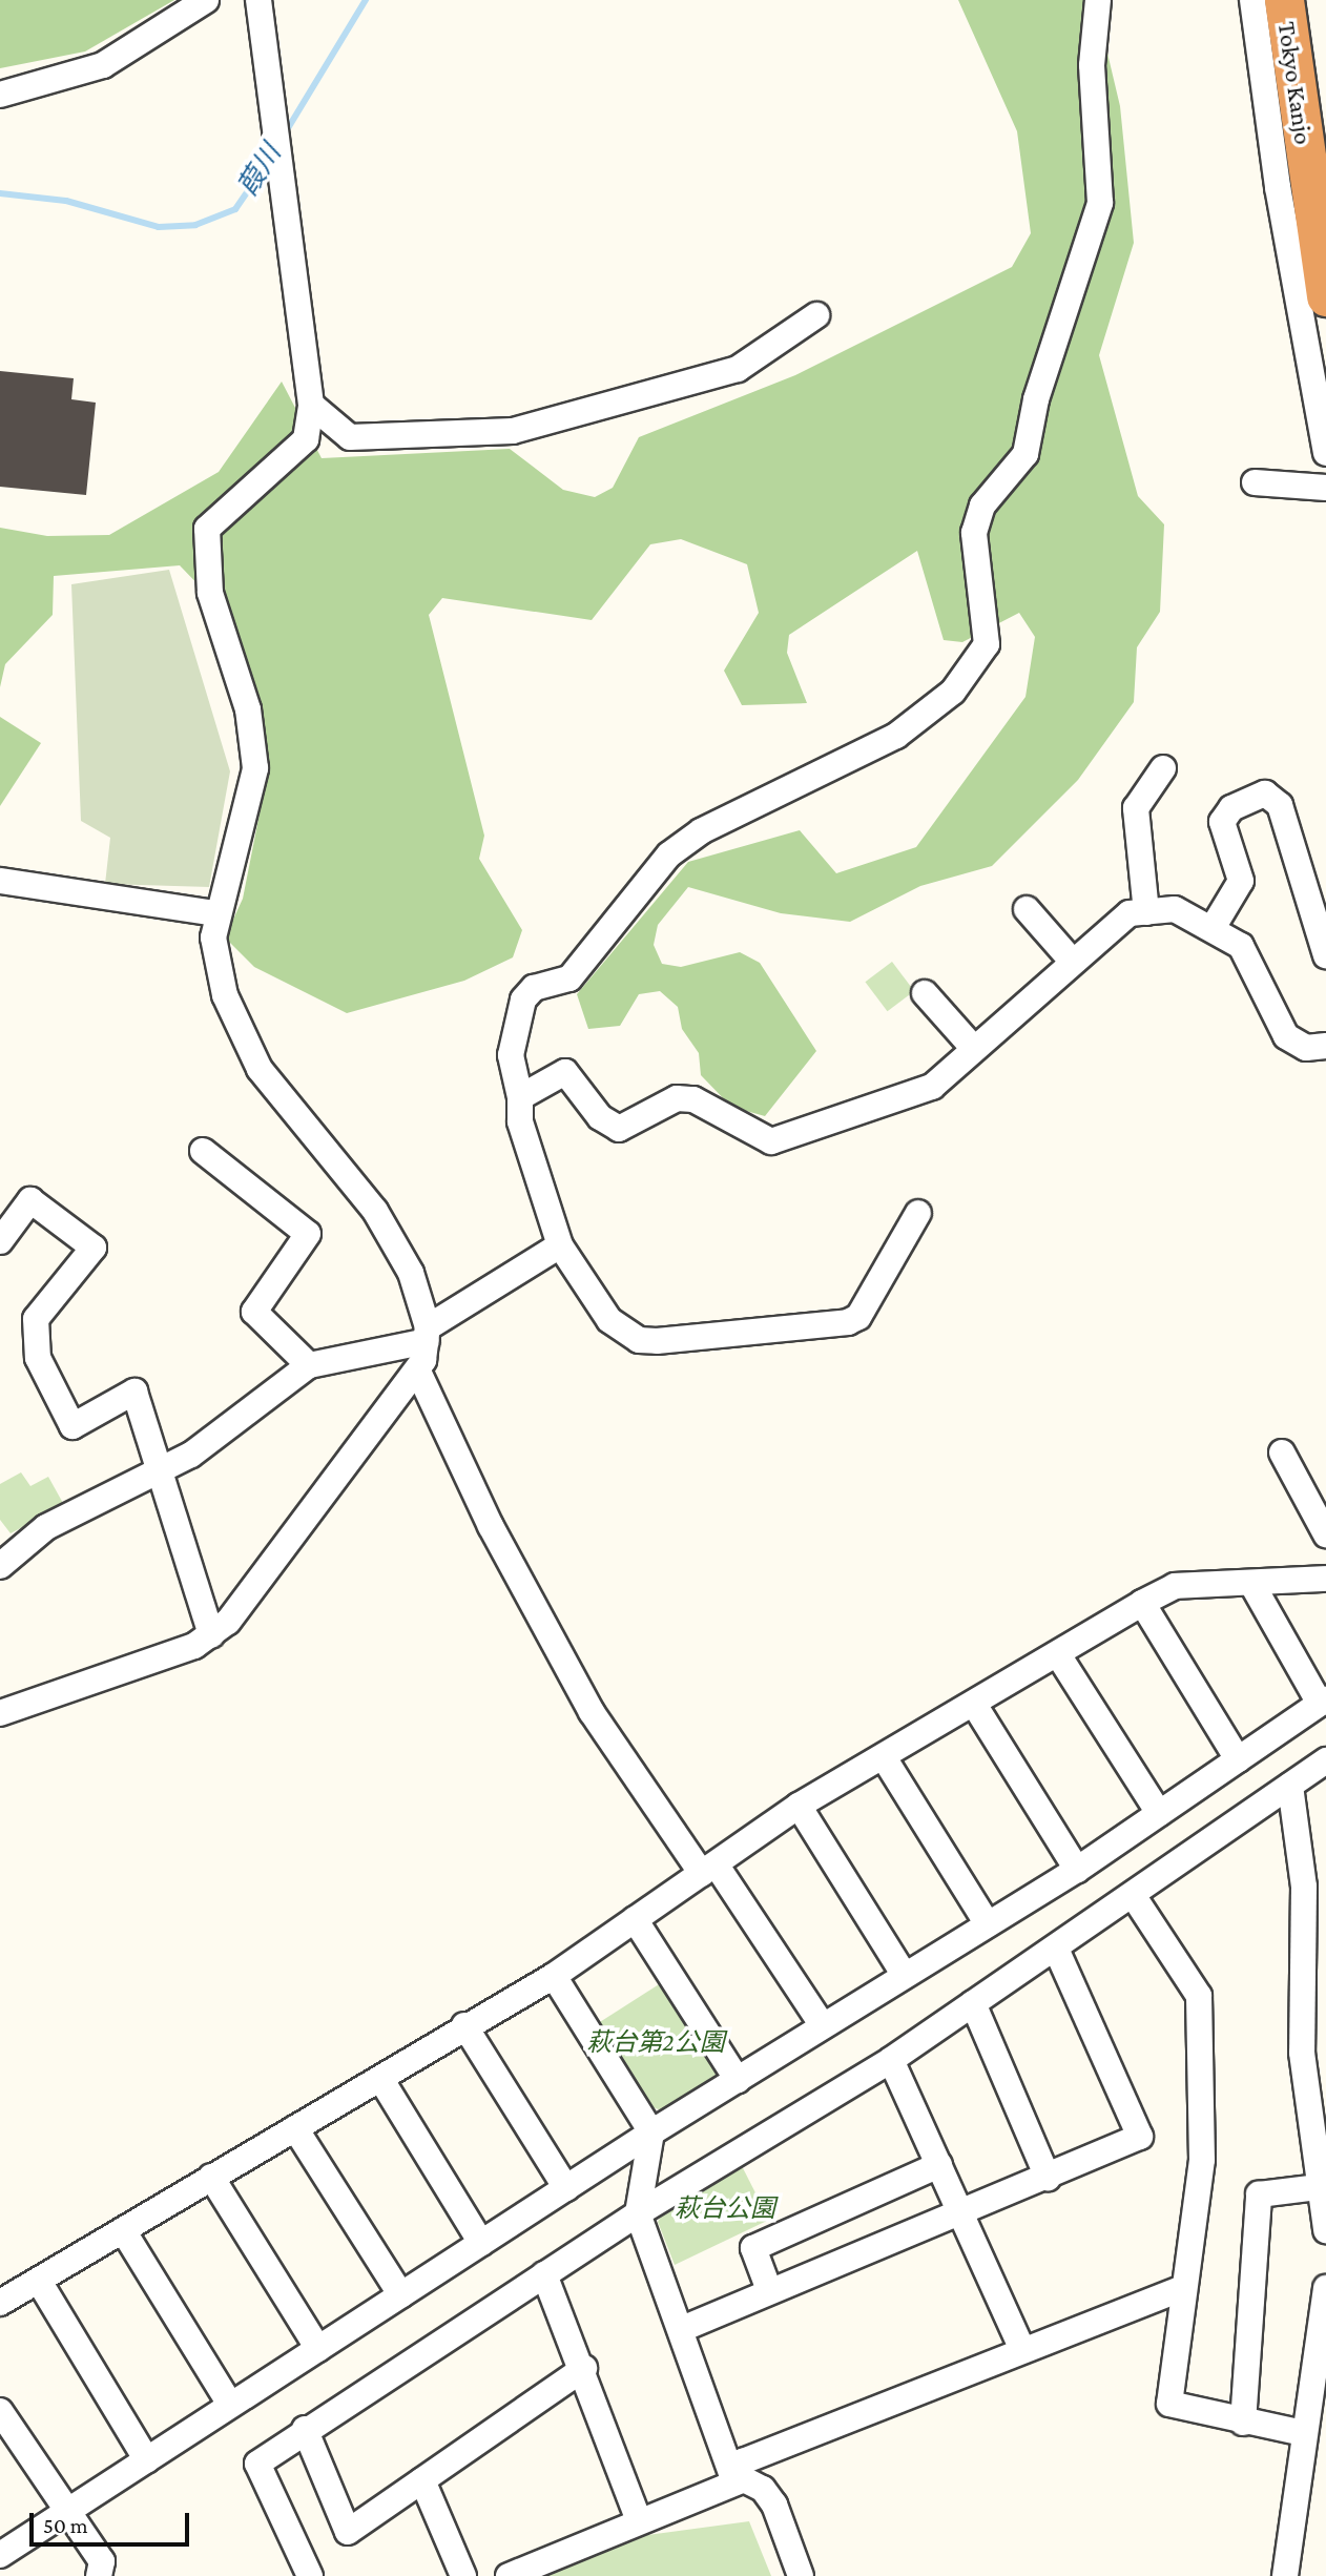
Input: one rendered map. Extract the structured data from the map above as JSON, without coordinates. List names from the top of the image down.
{
  "streets": {
    "highway": ["Tokyo Kanjo"]
  },
  "water": ["葭川"],
  "parks": ["萩台第2公園", "萩台公園"],
  "scale_bar": "50 m"
}
